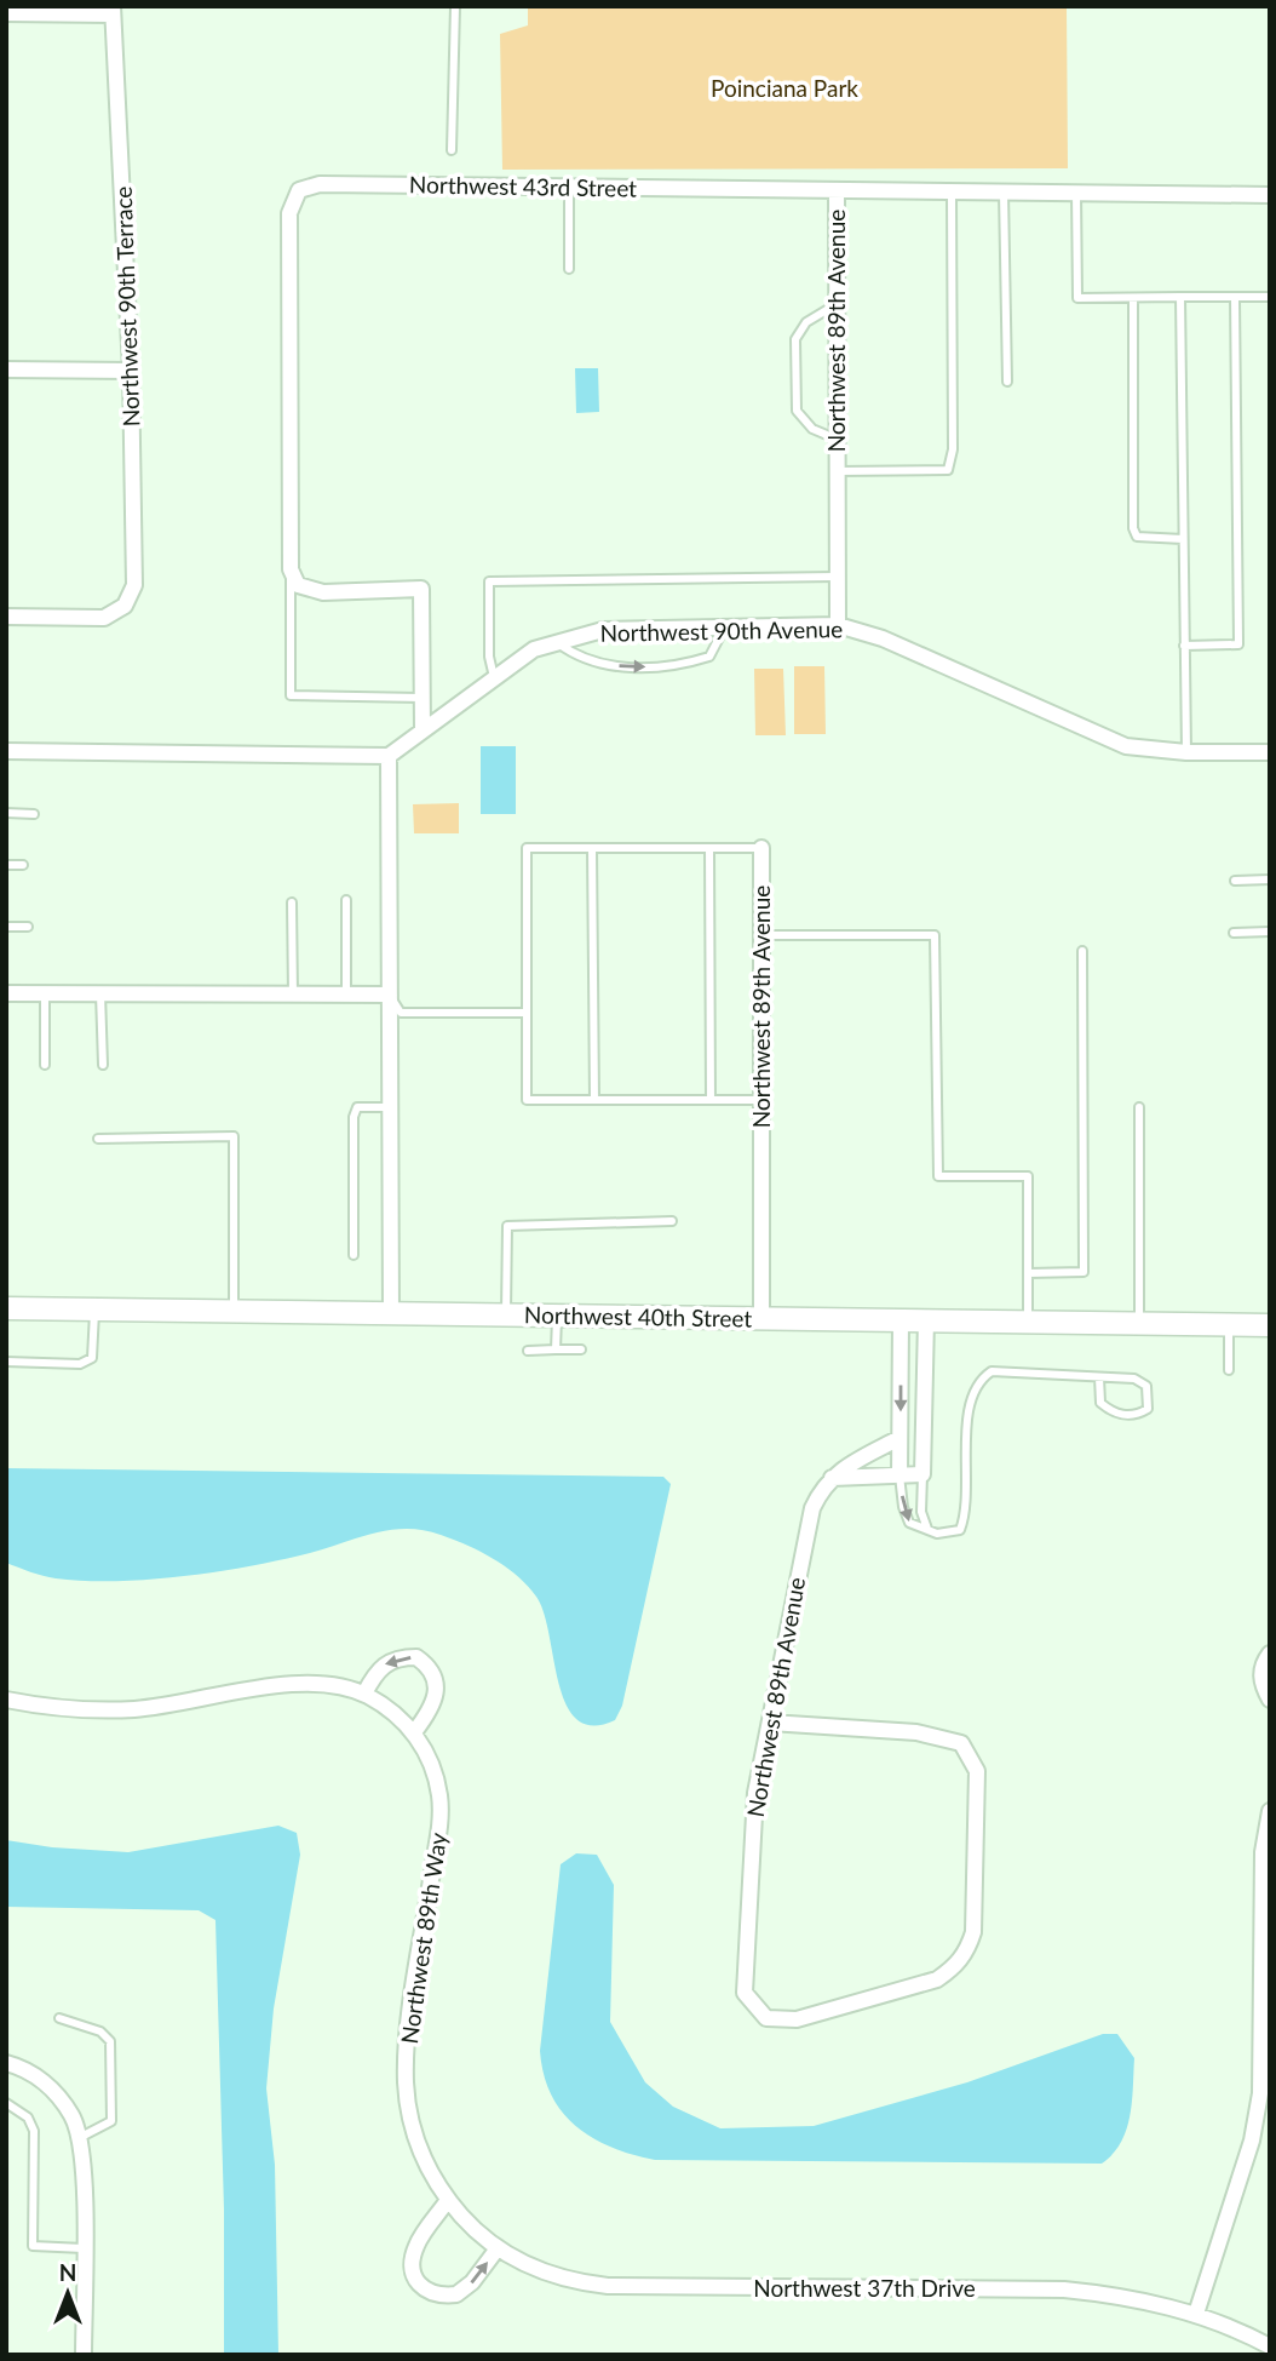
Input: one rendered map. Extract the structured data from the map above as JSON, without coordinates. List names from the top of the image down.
{
  "streets": {
    "street": [
      "Northwest 43rd Street",
      "Northwest 90th Terrace",
      "Northwest 89th Avenue",
      "Northwest 90th Avenue",
      "Northwest 40th Street",
      "Northwest 89th Way",
      "Northwest 37th Drive"
    ]
  },
  "crossings": [
    ["Northwest 43rd Street", "Northwest 89th Avenue"],
    ["Northwest 89th Avenue", "Northwest 90th Avenue"],
    ["Northwest 89th Avenue", "Northwest 40th Street"],
    ["Northwest 89th Way", "Northwest 37th Drive"]
  ],
  "parks": ["Poinciana Park"],
  "north": "top"
}
